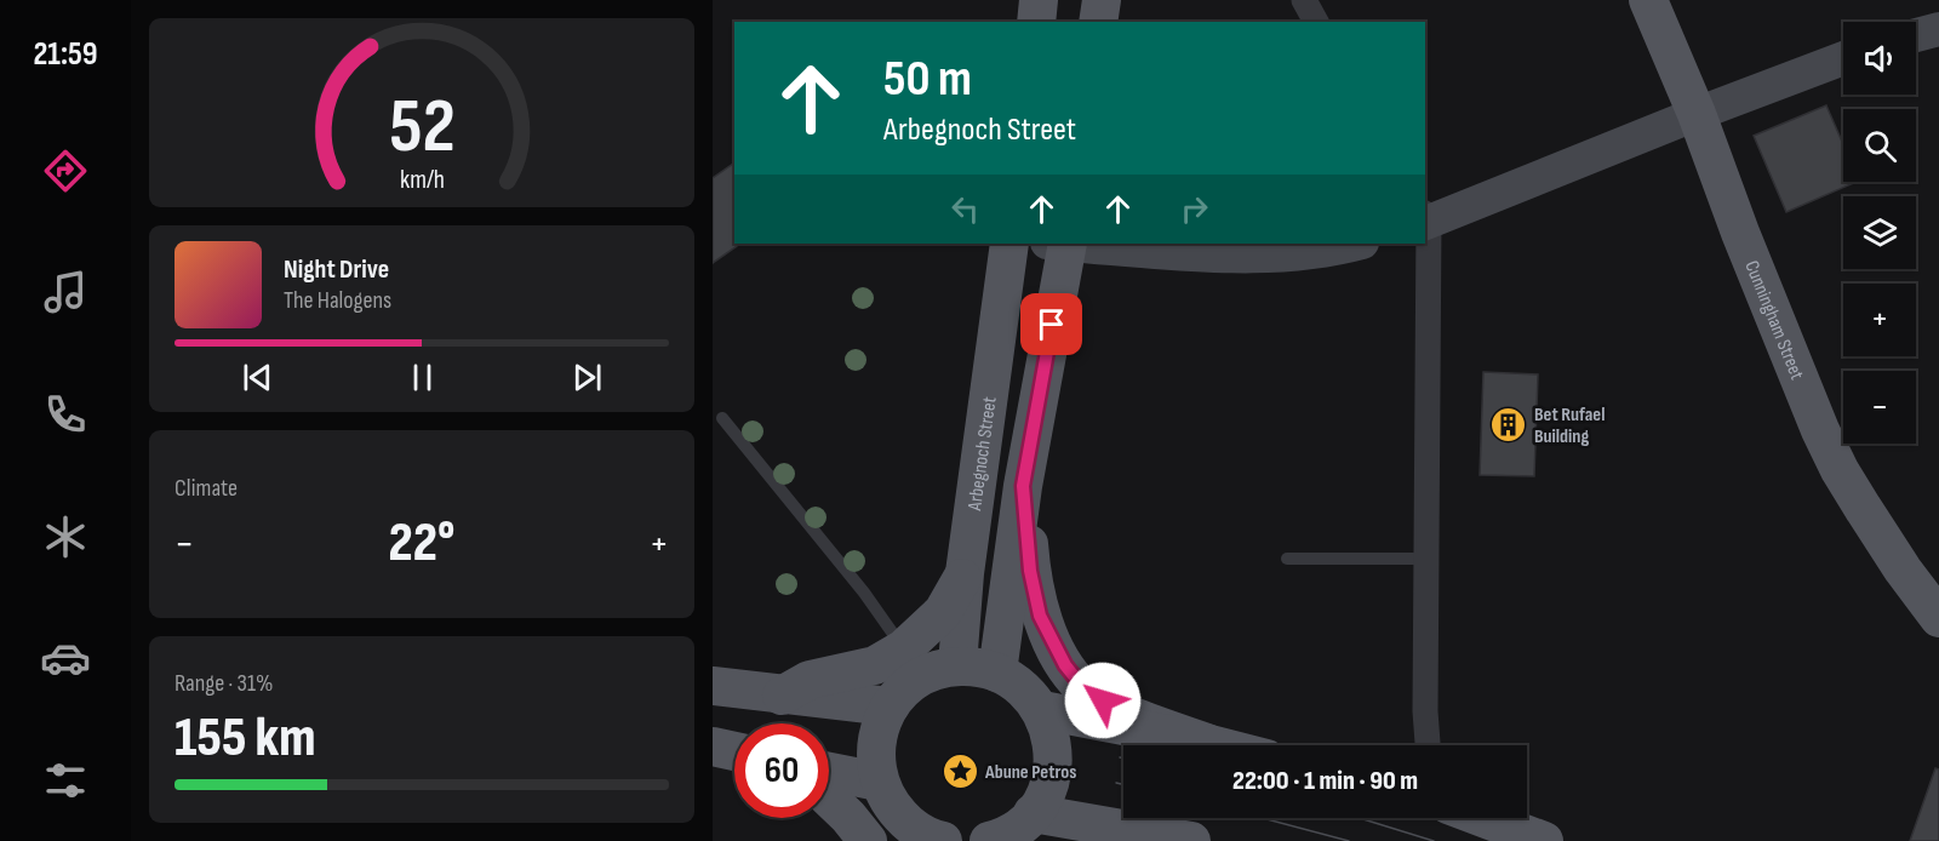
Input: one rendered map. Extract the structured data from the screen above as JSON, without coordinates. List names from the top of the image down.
{
  "streets": {
    "main road": ["Cunningham Street", "Arbegnoch Street"]
  },
  "places": {
    "building": ["Bet Rufael Building"],
    "place": ["Abune Petros"]
  },
  "page": {
    "tabs": "21:59",
    "map_buttons": ["+", "−"],
    "turn": ["50 m", "Arbegnoch Street"],
    "song": ["Night Drive", "The Halogens"],
    "tile": [
      "Climate",
      ["Range · 31%", "155 km"]
    ],
    "heat": ["−", "22°", "+"],
    "limit": "60",
    "trip": "22:00 · 1 min · 90 m",
    "gauge": ["52", "km/h"]
  }
}
